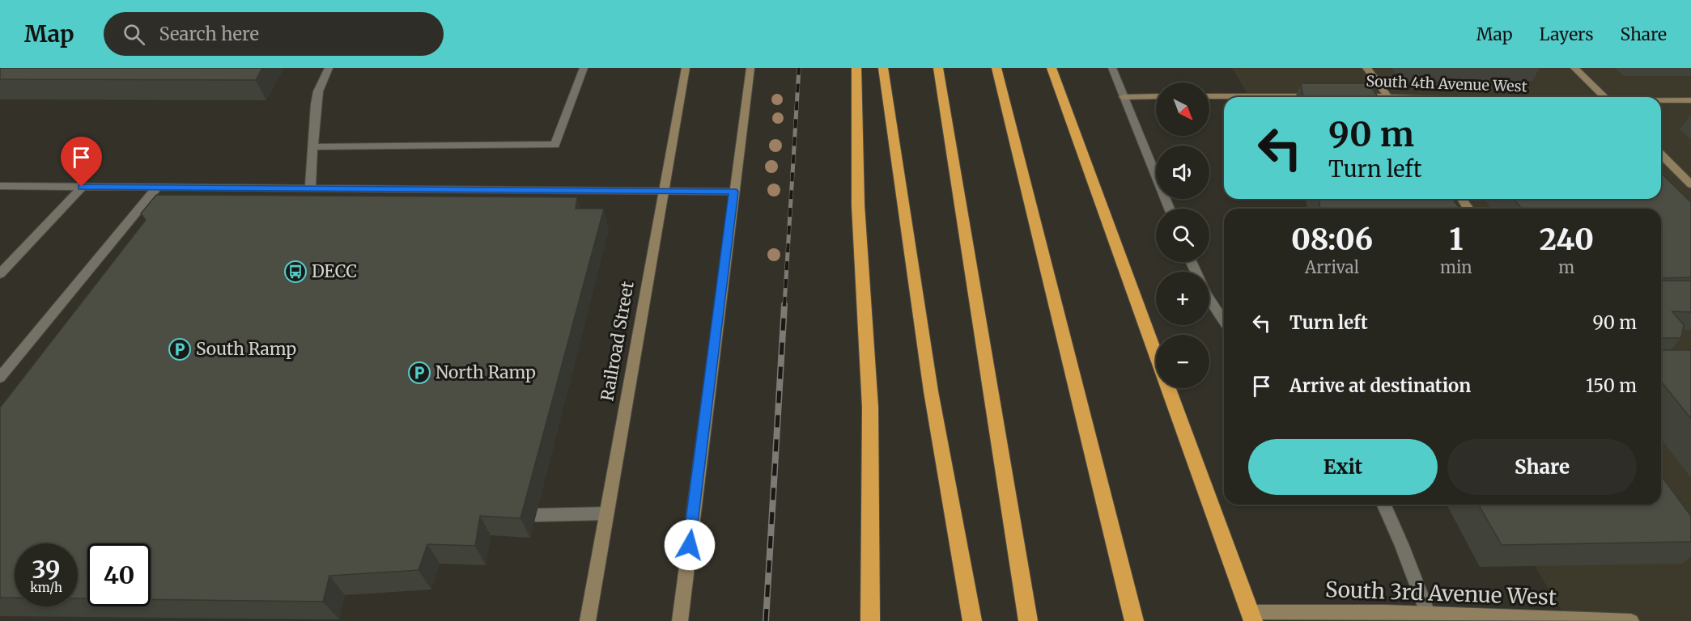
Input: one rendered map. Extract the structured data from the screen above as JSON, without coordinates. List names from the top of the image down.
{
  "streets": {
    "street": ["South 4th Avenue West", "Railroad Street", "South 3rd Avenue West"]
  },
  "places": {
    "bus stop": ["DECC"],
    "parking": ["South Ramp", "North Ramp"]
  },
  "north": "bottom right",
  "page": {
    "header": "Map",
    "search": "Search here",
    "nav": ["Map", "Layers", "Share"],
    "map_buttons": ["+", "−"],
    "turn": ["90 m", "Turn left"],
    "eta": [
      "08:06",
      "Arrival",
      "1",
      "min",
      "240",
      "m"
    ],
    "list": [
      {
        "name": "Turn left",
        "value": "90 m"
      },
      {
        "name": "Arrive at destination",
        "value": "150 m"
      }
    ],
    "buttons": ["Exit", "Share"],
    "speed": "39 km/h",
    "limit": "40"
  }
}
